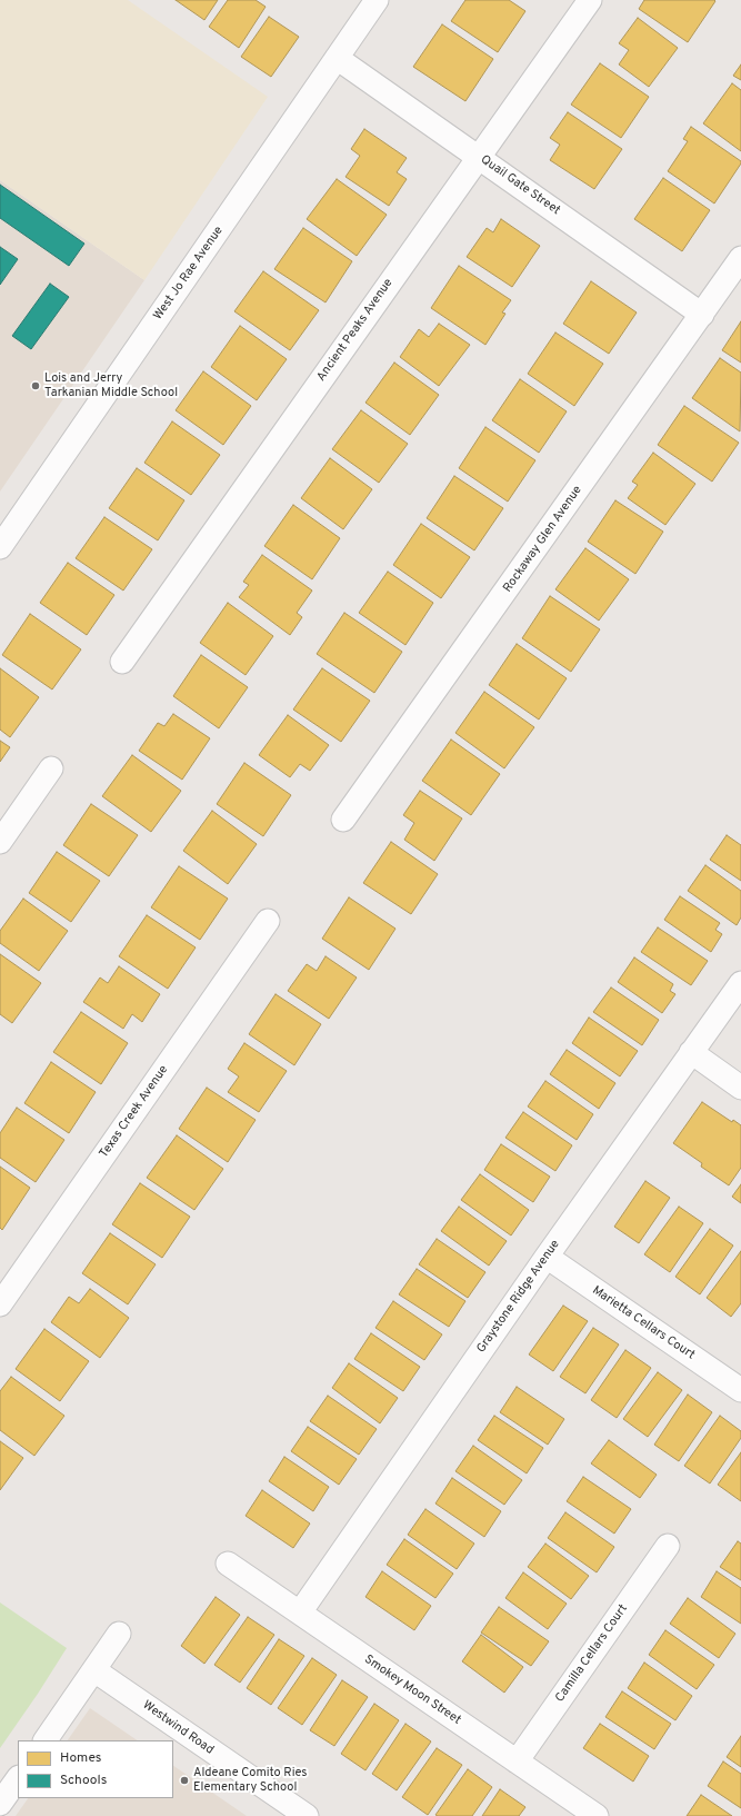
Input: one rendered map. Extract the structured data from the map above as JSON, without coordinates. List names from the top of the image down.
{
  "streets": {
    "street": [
      "Quail Gate Street",
      "West Jo Rae Avenue",
      "Ancient Peaks Avenue",
      "Rockaway Glen Avenue",
      "Texas Creek Avenue",
      "Graystone Ridge Avenue",
      "Marietta Cellars Court",
      "Camilla Cellars Court",
      "Smokey Moon Street",
      "Westwind Road"
    ]
  },
  "crossings": [
    ["Quail Gate Street", "West Jo Rae Avenue"],
    ["Quail Gate Street", "Ancient Peaks Avenue"],
    ["Quail Gate Street", "Rockaway Glen Avenue"],
    ["Graystone Ridge Avenue", "Marietta Cellars Court"],
    ["Graystone Ridge Avenue", "Smokey Moon Street"],
    ["Camilla Cellars Court", "Smokey Moon Street"]
  ],
  "places": ["Lois and Jerry Tarkanian Middle School", "Aldeane Comito Ries Elementary School"],
  "legend": ["Homes", "Schools"]
}
